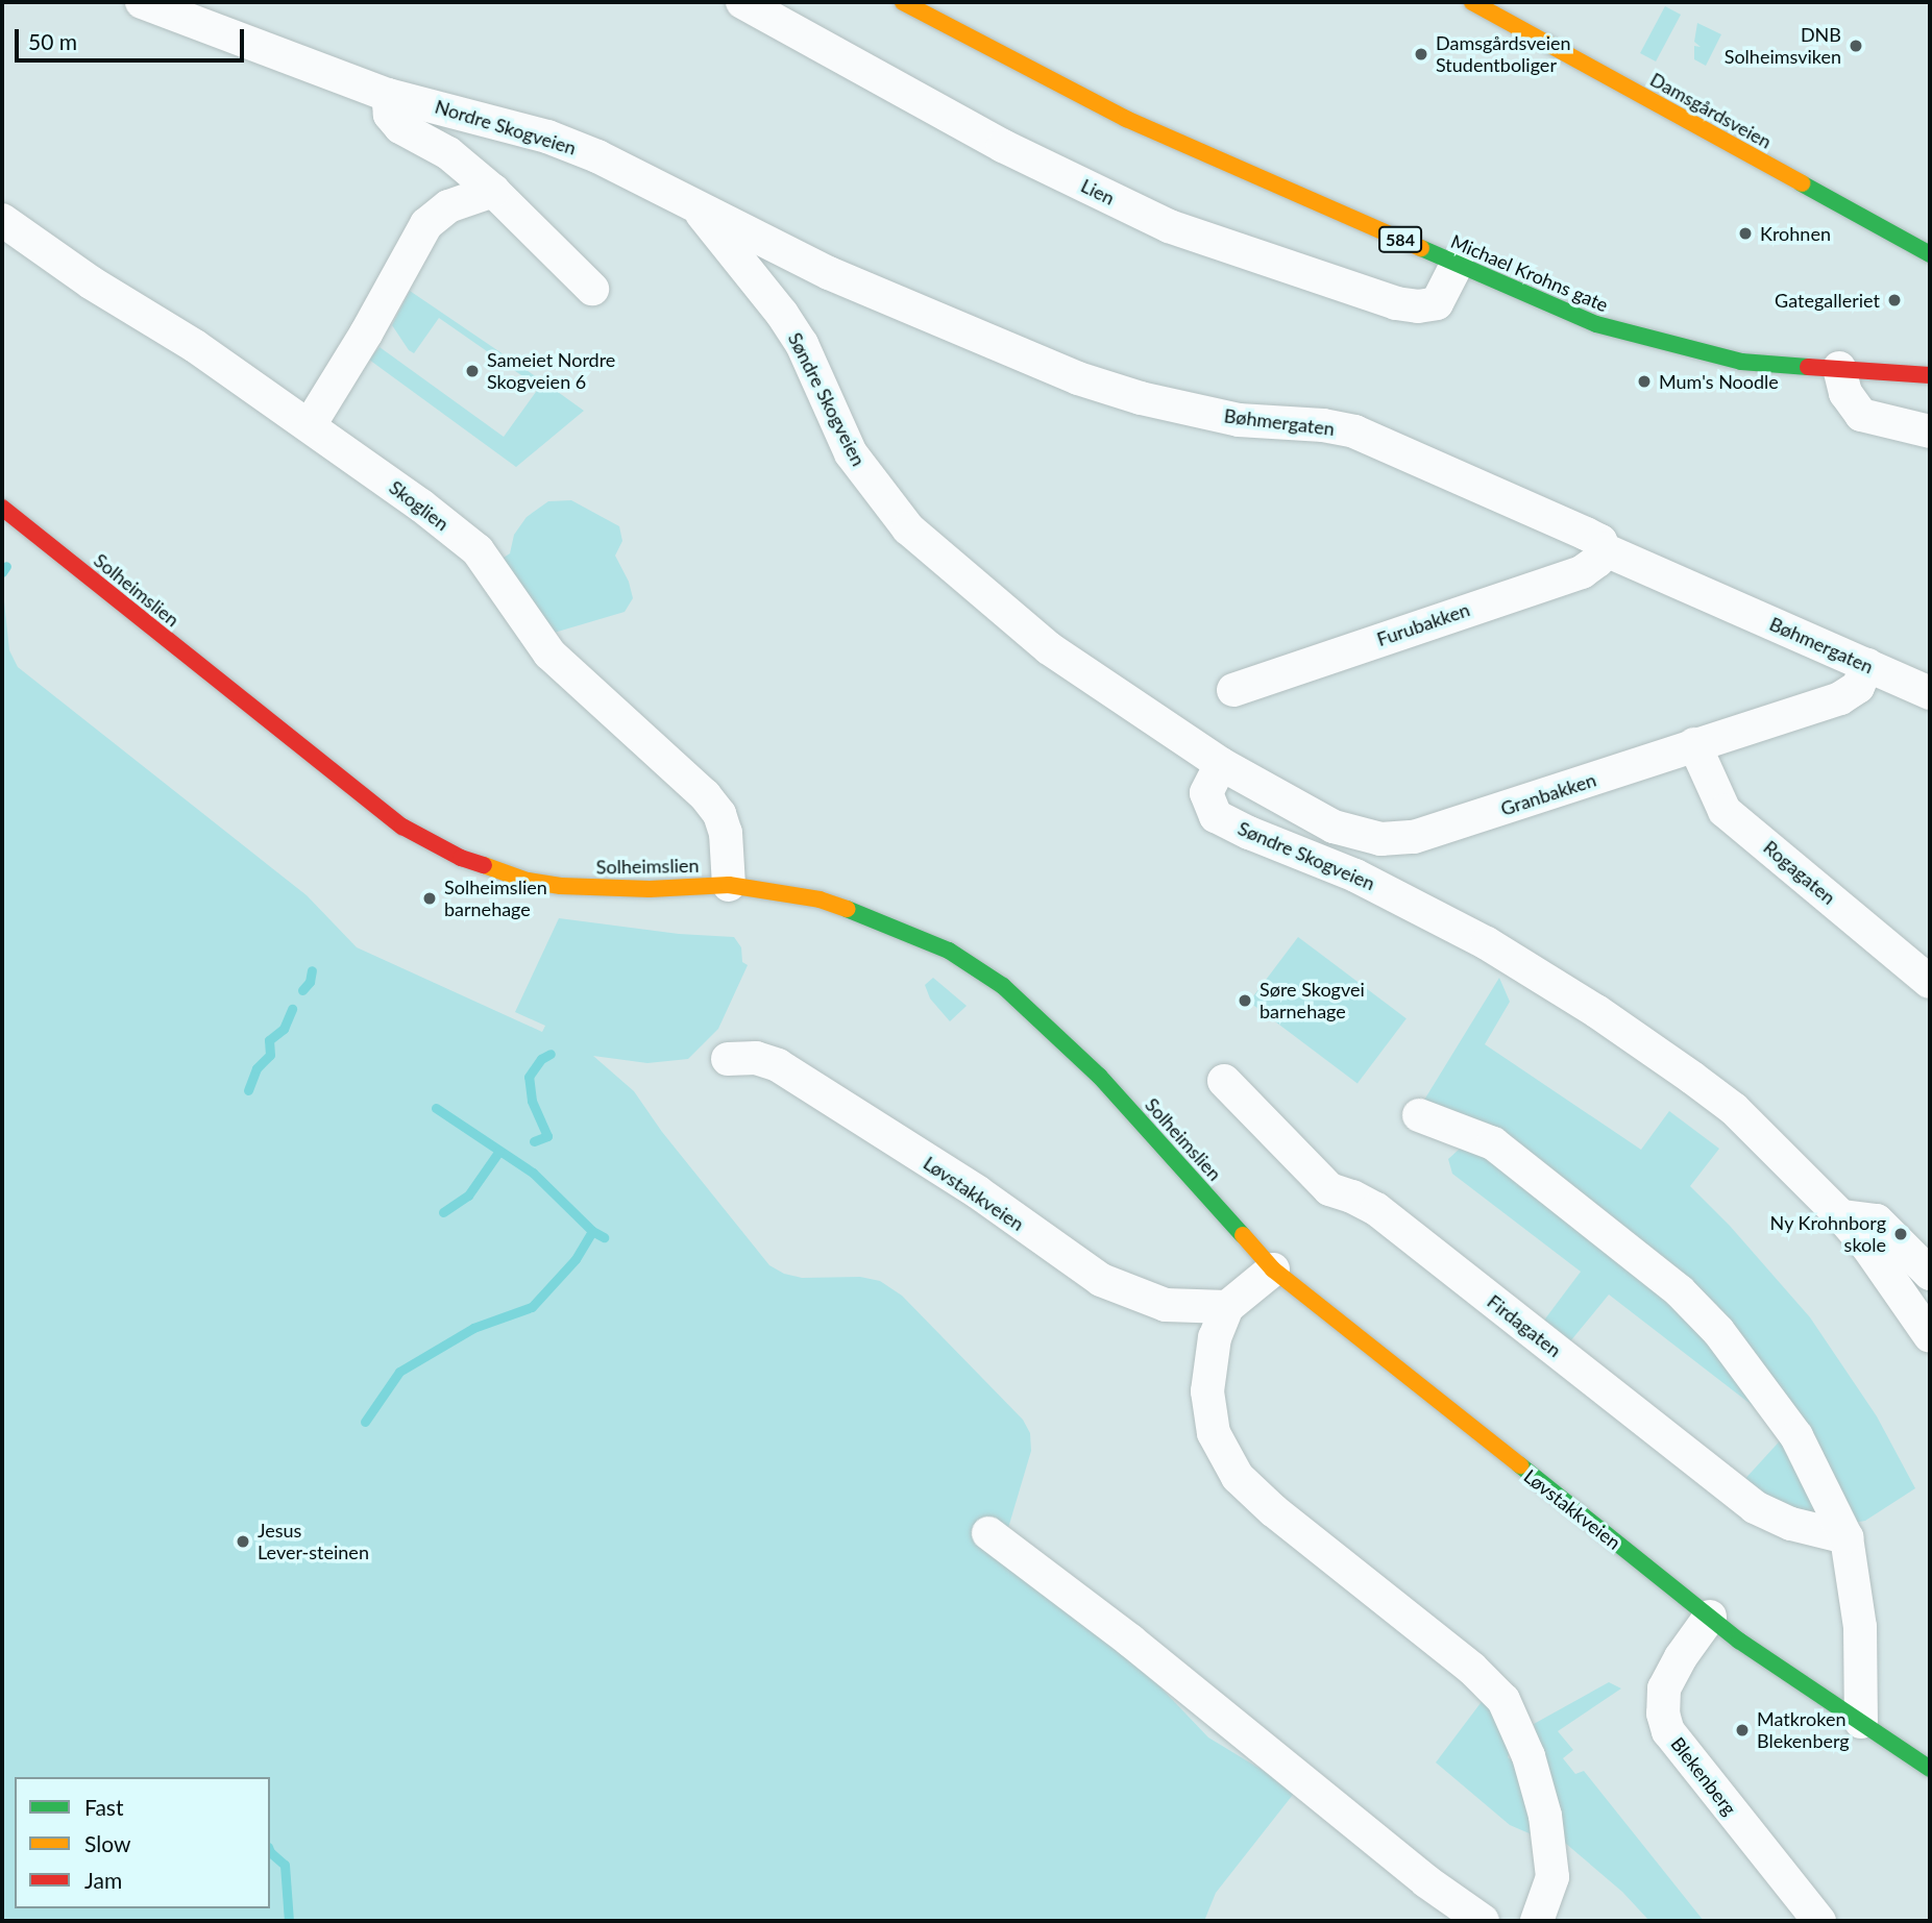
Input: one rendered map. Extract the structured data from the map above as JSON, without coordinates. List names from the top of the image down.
{
  "streets": {
    "street": [
      "Damsgårdsveien",
      "Nordre Skogveien",
      "Lien",
      "584",
      "Michael Krohns gate",
      "Søndre Skogveien",
      "Bøhmergaten",
      "Skoglien",
      "Solheimslien",
      "Furubakken",
      "Granbakken",
      "Rogagaten",
      "Løvstakkveien",
      "Firdagaten",
      "Blekenberg"
    ]
  },
  "crossings": [
    ["Nordre Skogveien", "Søndre Skogveien"],
    ["Nordre Skogveien", "Bøhmergaten"],
    ["Lien", "Michael Krohns gate"],
    ["Søndre Skogveien", "Bøhmergaten"],
    ["Søndre Skogveien", "Granbakken"],
    ["Bøhmergaten", "Furubakken"],
    ["Bøhmergaten", "Granbakken"],
    ["Skoglien", "Solheimslien"],
    ["Solheimslien", "Løvstakkveien"],
    ["Granbakken", "Rogagaten"],
    ["Løvstakkveien", "Blekenberg"]
  ],
  "places": [
    "DNB Solheimsviken",
    "Damsgårdsveien Studentboliger",
    "Krohnen",
    "Gategalleriet",
    "Sameiet Nordre Skogveien 6",
    "Mum's Noodle",
    "Solheimslien barnehage",
    "Søre Skogvei barnehage",
    "Ny Krohnborg skole",
    "Jesus Lever-steinen",
    "Matkroken Blekenberg"
  ],
  "legend": ["Fast", "Slow", "Jam"],
  "scale_bar": "50 m"
}
